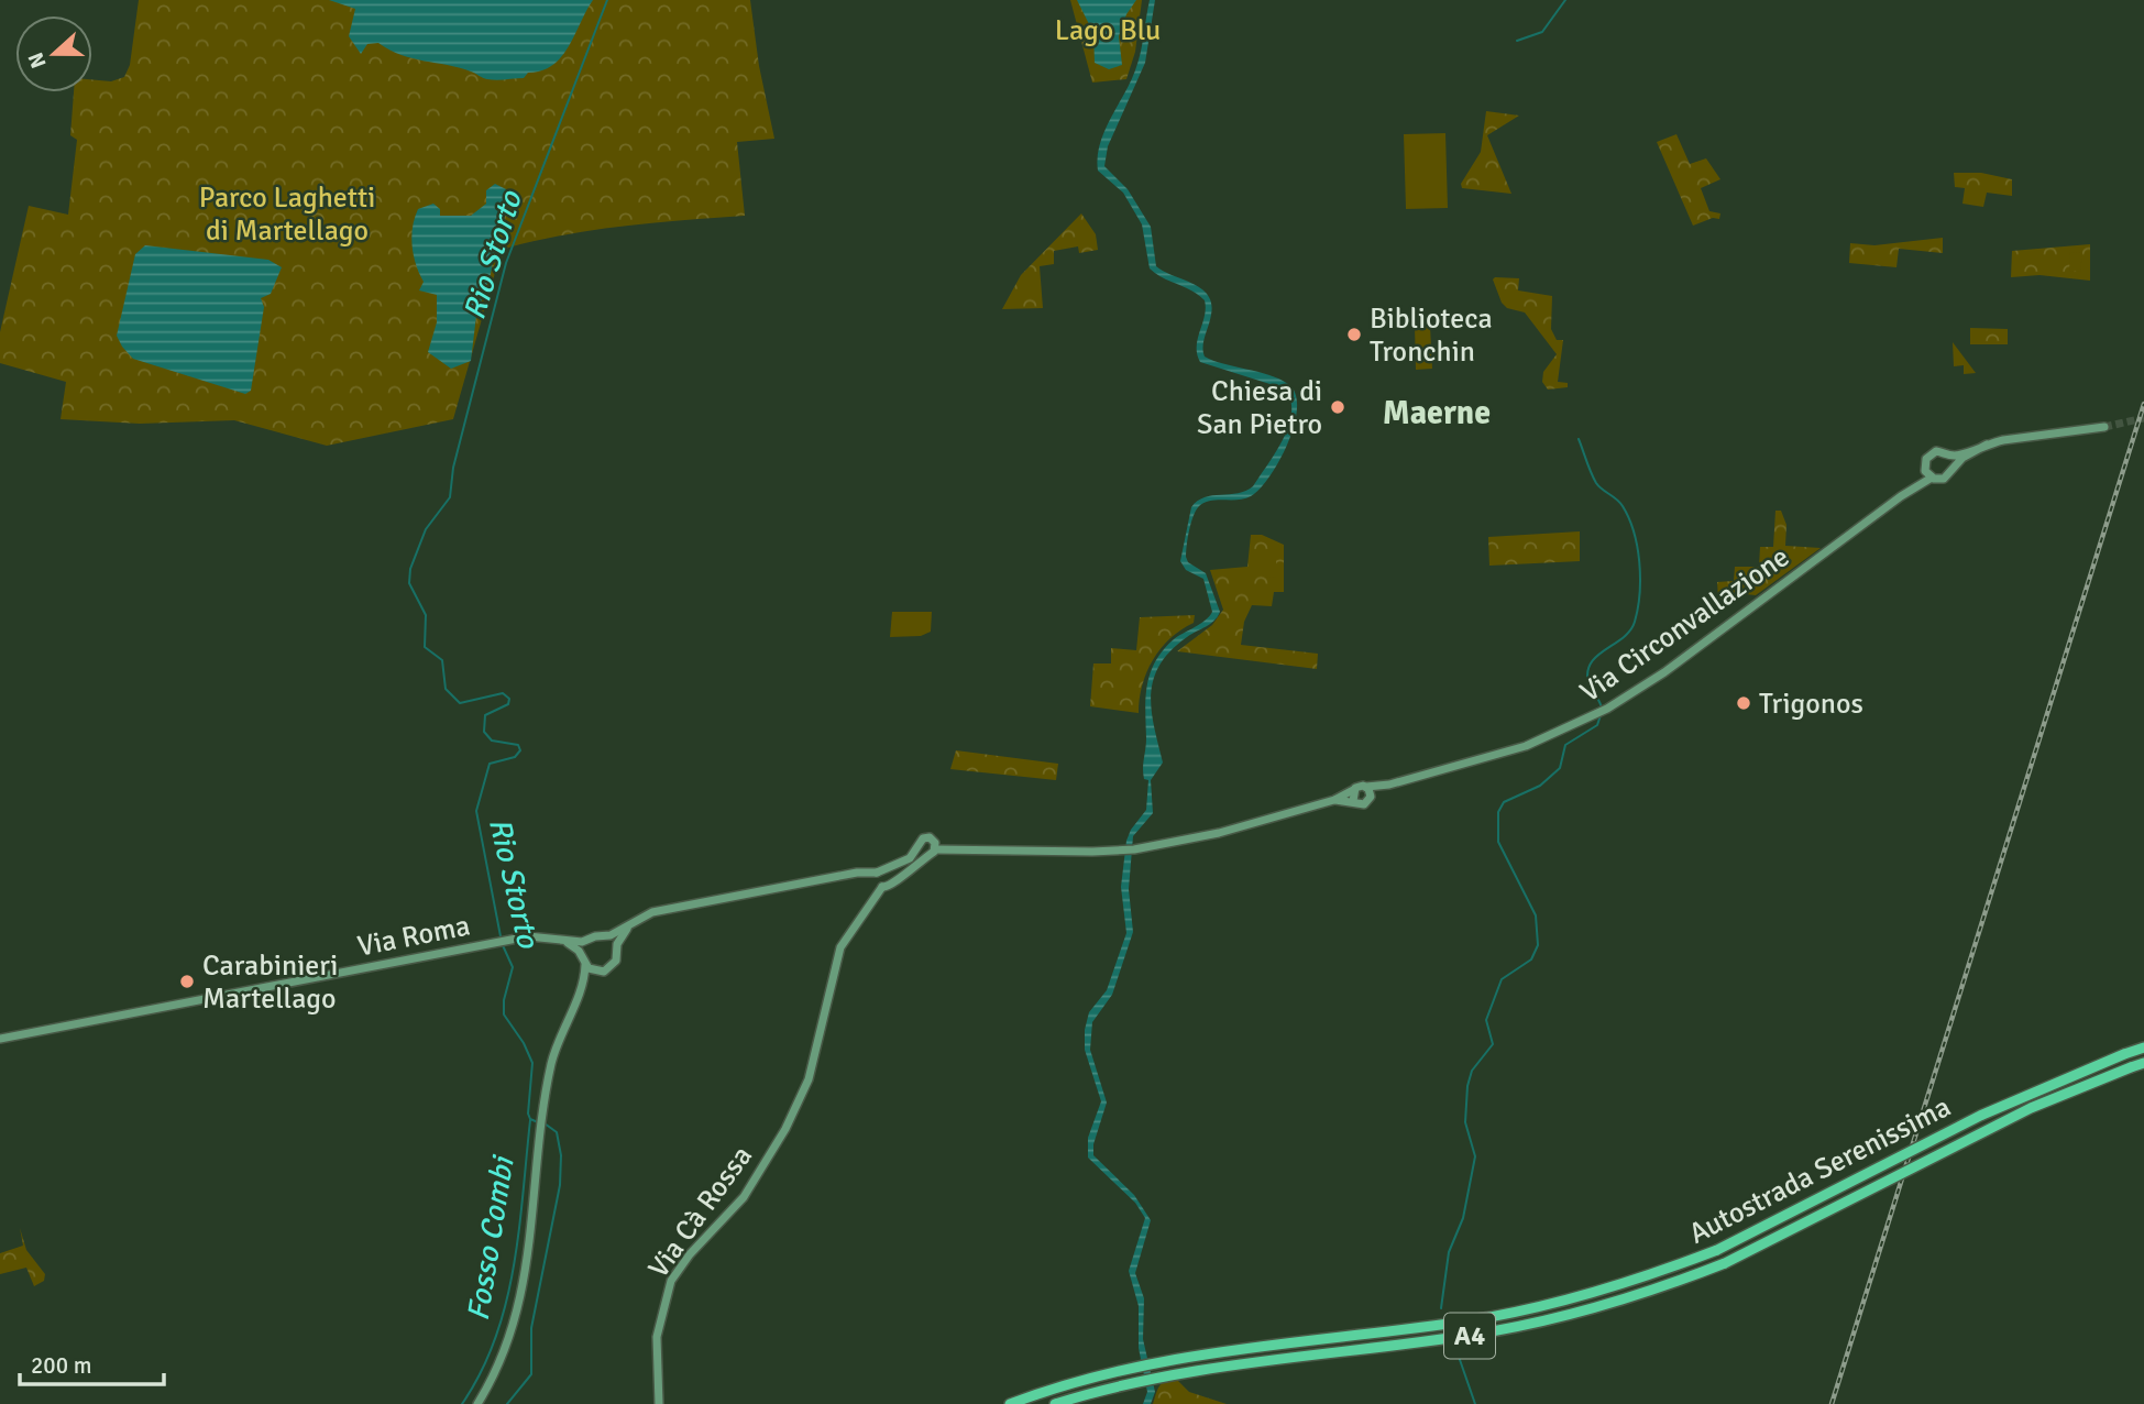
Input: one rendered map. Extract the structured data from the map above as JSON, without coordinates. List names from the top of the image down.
{
  "streets": {
    "highway": ["Autostrada Serenissima", "A4"],
    "main road": ["Via Circonvallazione", "Via Roma", "Via Cà Rossa"]
  },
  "districts": ["Maerne"],
  "water": ["Rio Storto", "Fosso Combi"],
  "parks": ["Lago Blu", "Parco Laghetti di Martellago"],
  "places": [
    "Biblioteca Tronchin",
    "Chiesa di San Pietro",
    "Trigonos",
    "Carabinieri Martellago"
  ],
  "scale_bar": "200 m",
  "north": "left"
}
